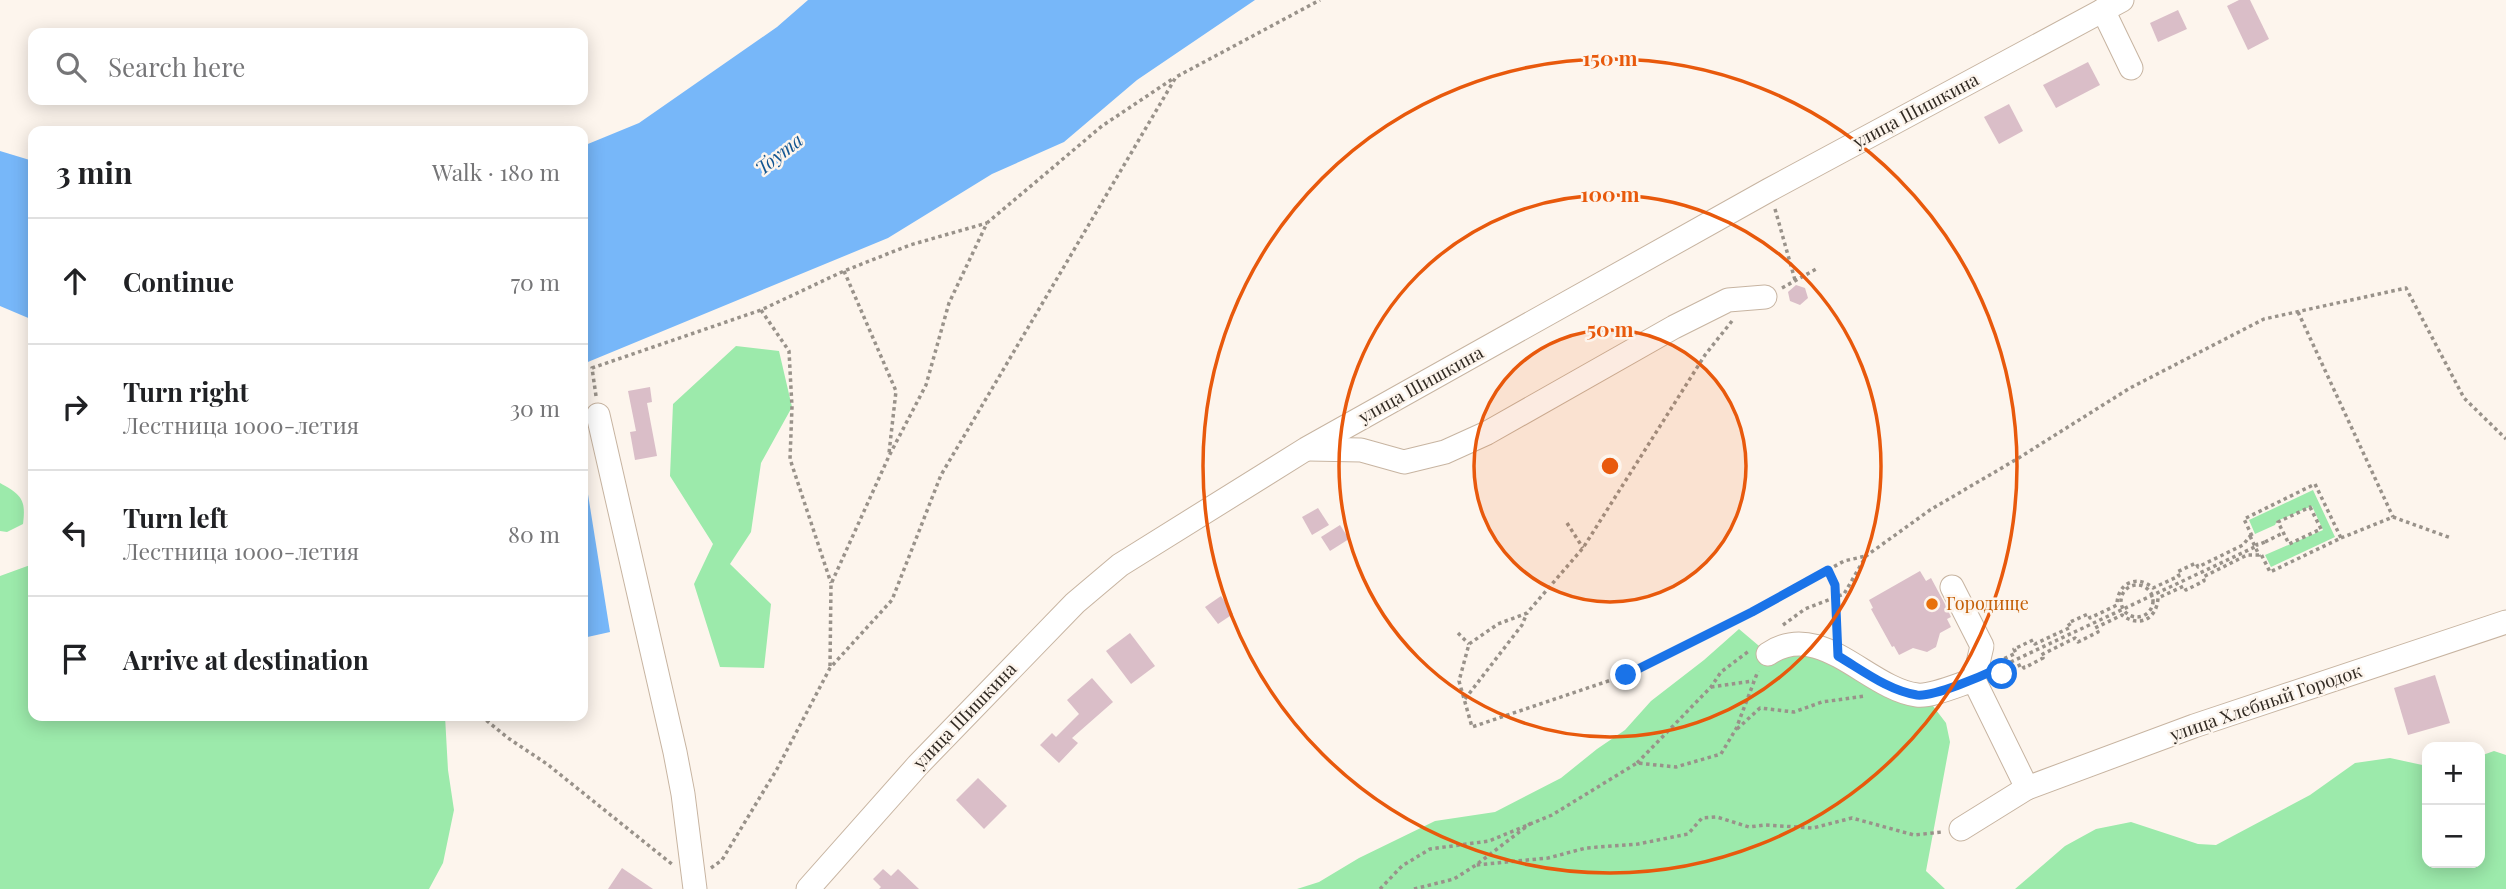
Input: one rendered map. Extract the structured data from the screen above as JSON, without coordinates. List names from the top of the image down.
{
  "streets": {
    "street": ["улица Шишкина", "улица Хлебный Городок"]
  },
  "water": ["Toyma"],
  "places": ["Городище"],
  "page": {
    "search": "Search here",
    "heading": ["3 min", "Walk · 180 m"],
    "list": [
      ["Continue", "70 m"],
      ["Turn right", "Лестница 1000-летия", "30 m"],
      ["Turn left", "Лестница 1000-летия", "80 m"],
      "Arrive at destination"
    ],
    "map_buttons": ["+", "−"]
  },
  "rings": ["150 m", "100 m", "50 m"]
}
